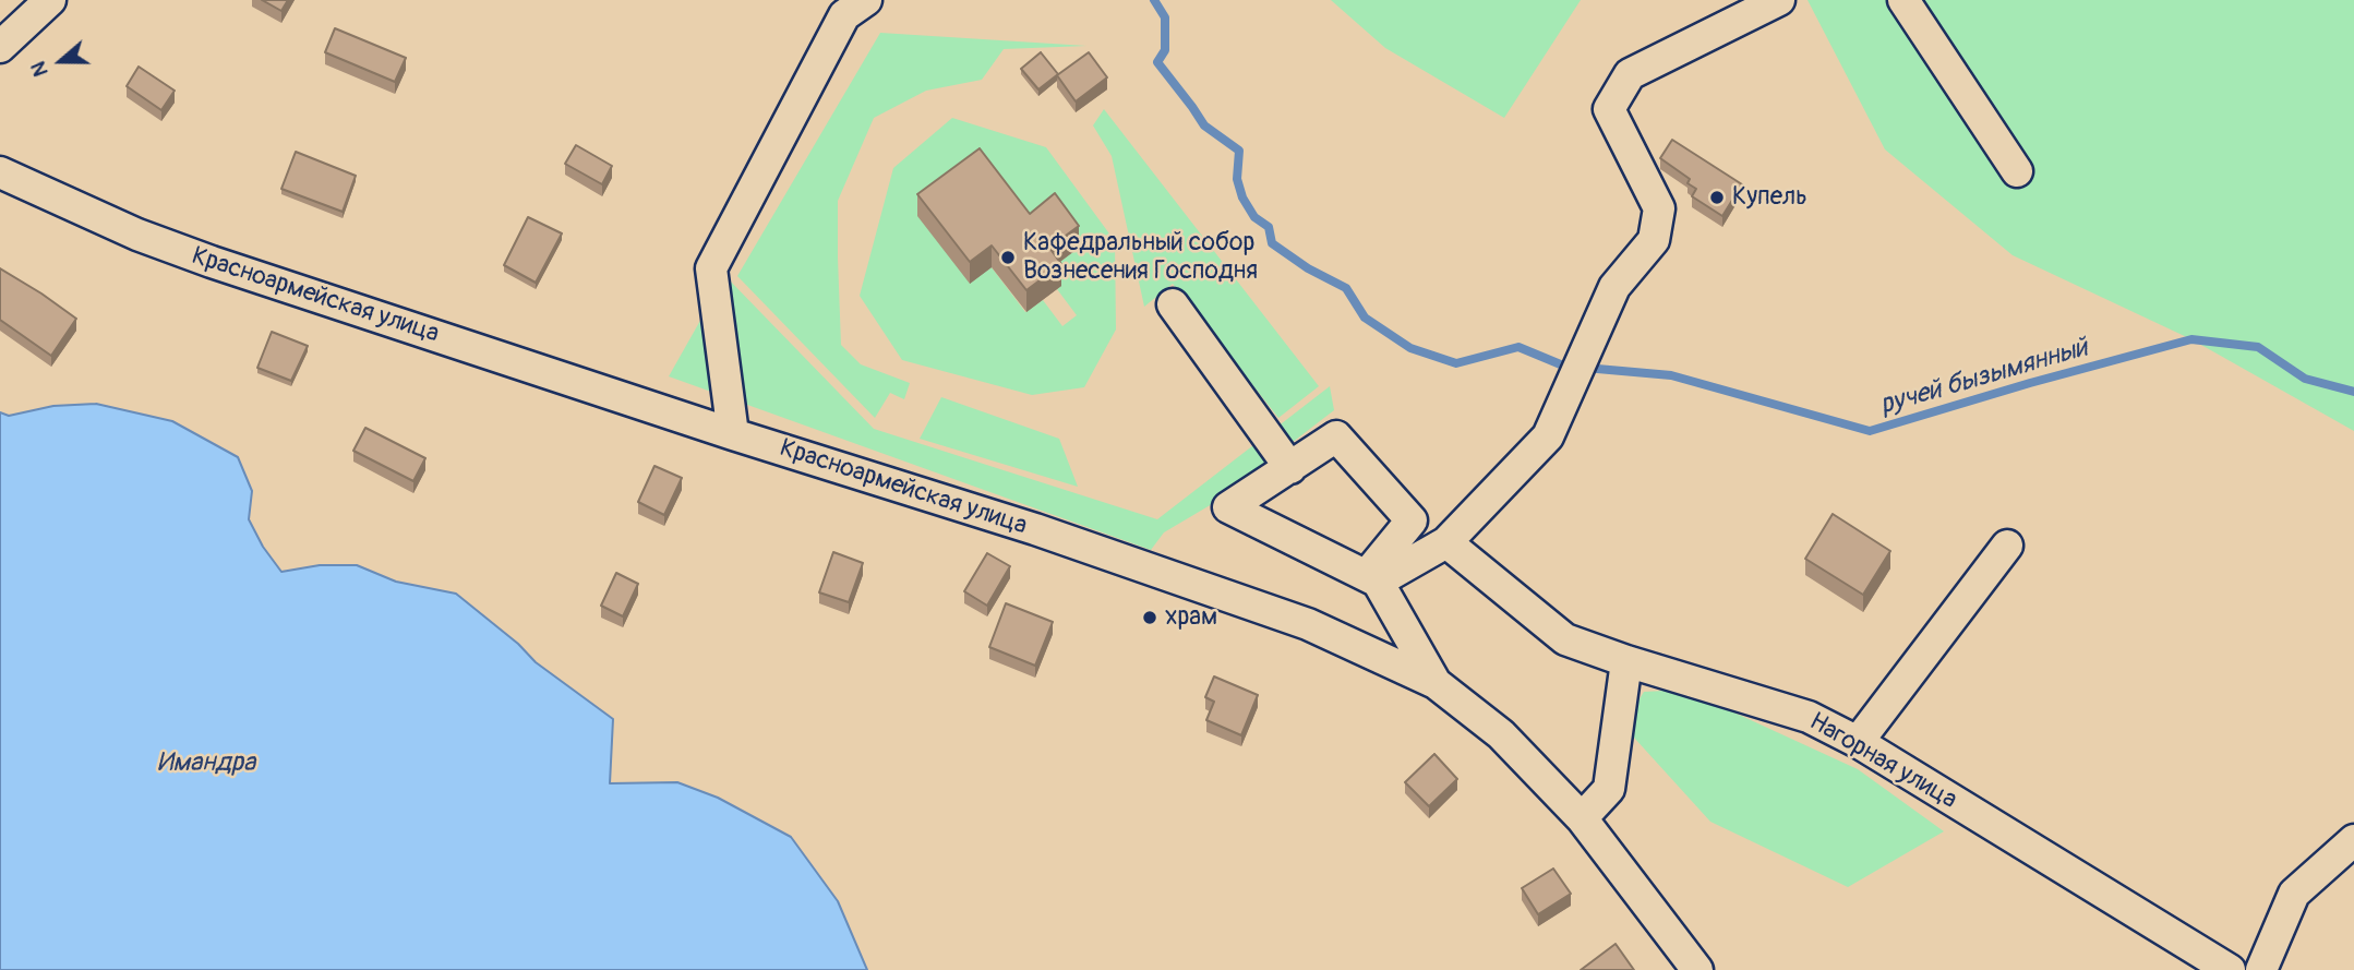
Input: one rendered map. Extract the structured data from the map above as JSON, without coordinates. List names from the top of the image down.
{
  "streets": {
    "street": ["Красноармейская улица", "Нагорная улица"]
  },
  "water": ["ручей бызымянный", "Имандра"],
  "places": ["Купель", "Кафедральный собор Вознесения Господня", "храм"],
  "north": "left"
}
